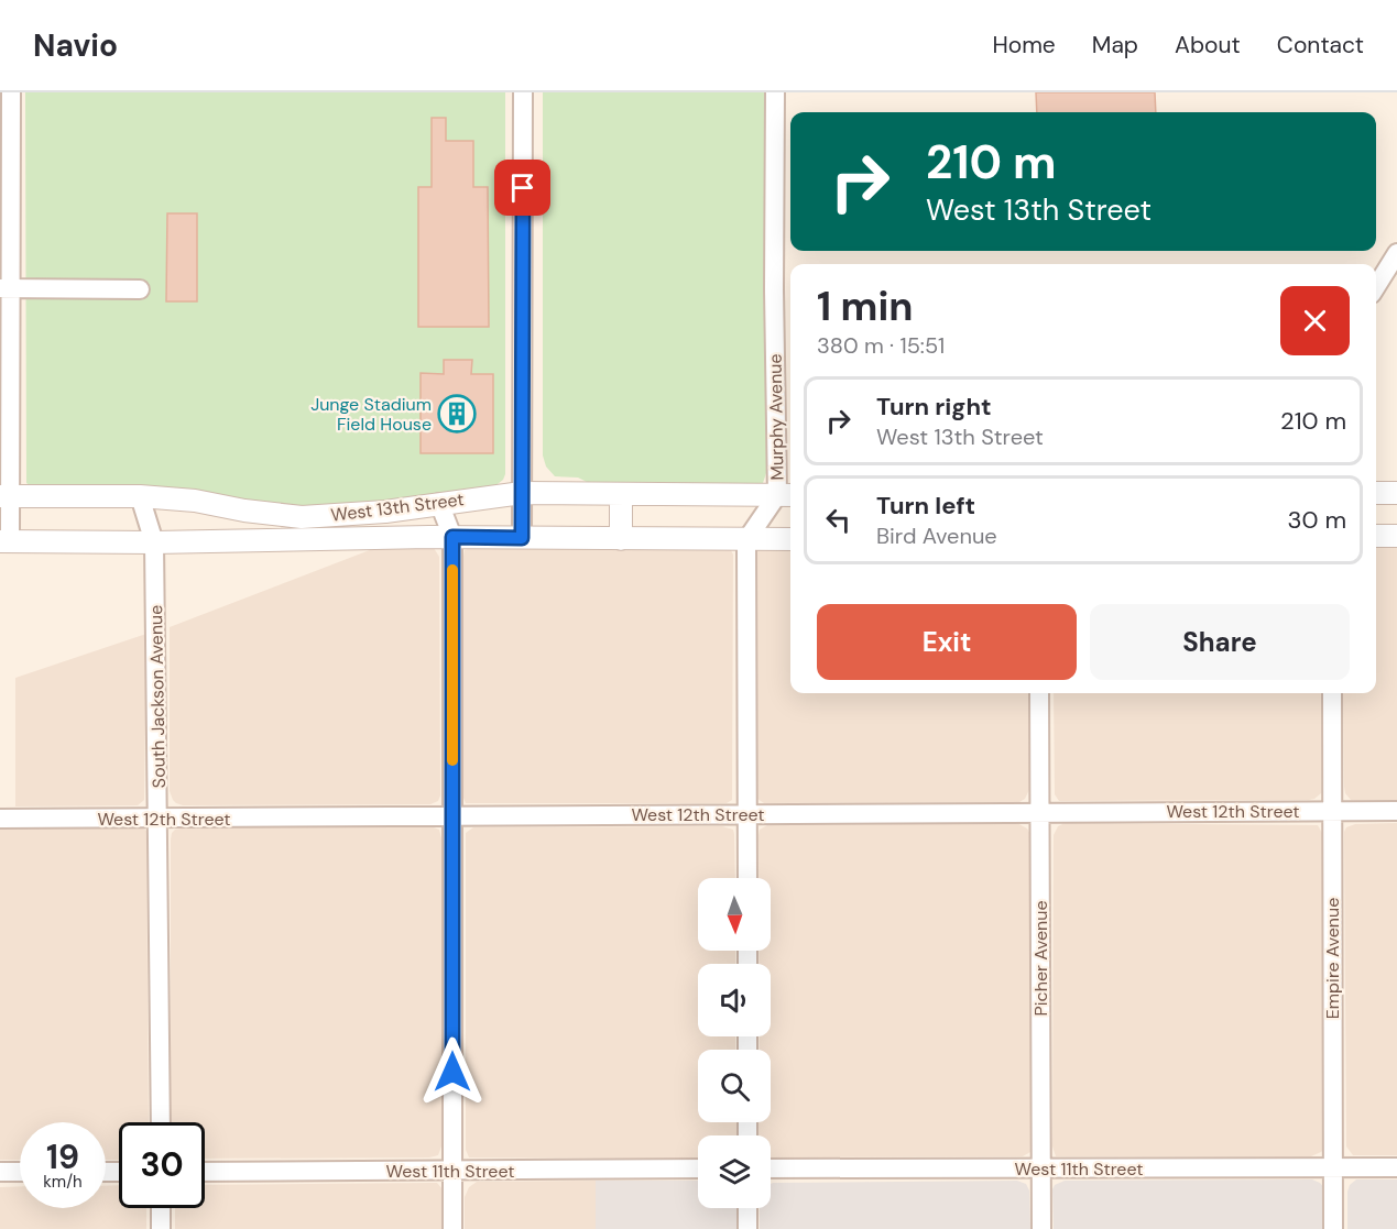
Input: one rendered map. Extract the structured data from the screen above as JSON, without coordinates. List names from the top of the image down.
{
  "streets": {
    "street": [
      "Murphy Avenue",
      "West 13th Street",
      "South Jackson Avenue",
      "West 12th Street",
      "Picher Avenue",
      "Empire Avenue",
      "West 11th Street"
    ]
  },
  "crossings": [
    ["Murphy Avenue", "West 13th Street"],
    ["West 13th Street", "South Jackson Avenue"],
    ["South Jackson Avenue", "West 12th Street"],
    ["West 12th Street", "Picher Avenue"],
    ["West 12th Street", "Empire Avenue"],
    ["Picher Avenue", "West 11th Street"],
    ["Empire Avenue", "West 11th Street"]
  ],
  "places": {
    "building": ["Junge Stadium Field House"]
  },
  "north": "bottom",
  "page": {
    "header": "Navio",
    "nav": [
      "Home",
      "Map",
      "About",
      "Contact"
    ],
    "turn": ["210 m", "West 13th Street"],
    "heading": ["1 min", "380 m · 15:51"],
    "list": [
      {
        "name": "Turn right",
        "note": "West 13th Street",
        "value": "210 m"
      },
      {
        "name": "Turn left",
        "note": "Bird Avenue",
        "value": "30 m"
      }
    ],
    "buttons": ["Exit", "Share"],
    "speed": "19 km/h",
    "limit": "30"
  }
}
